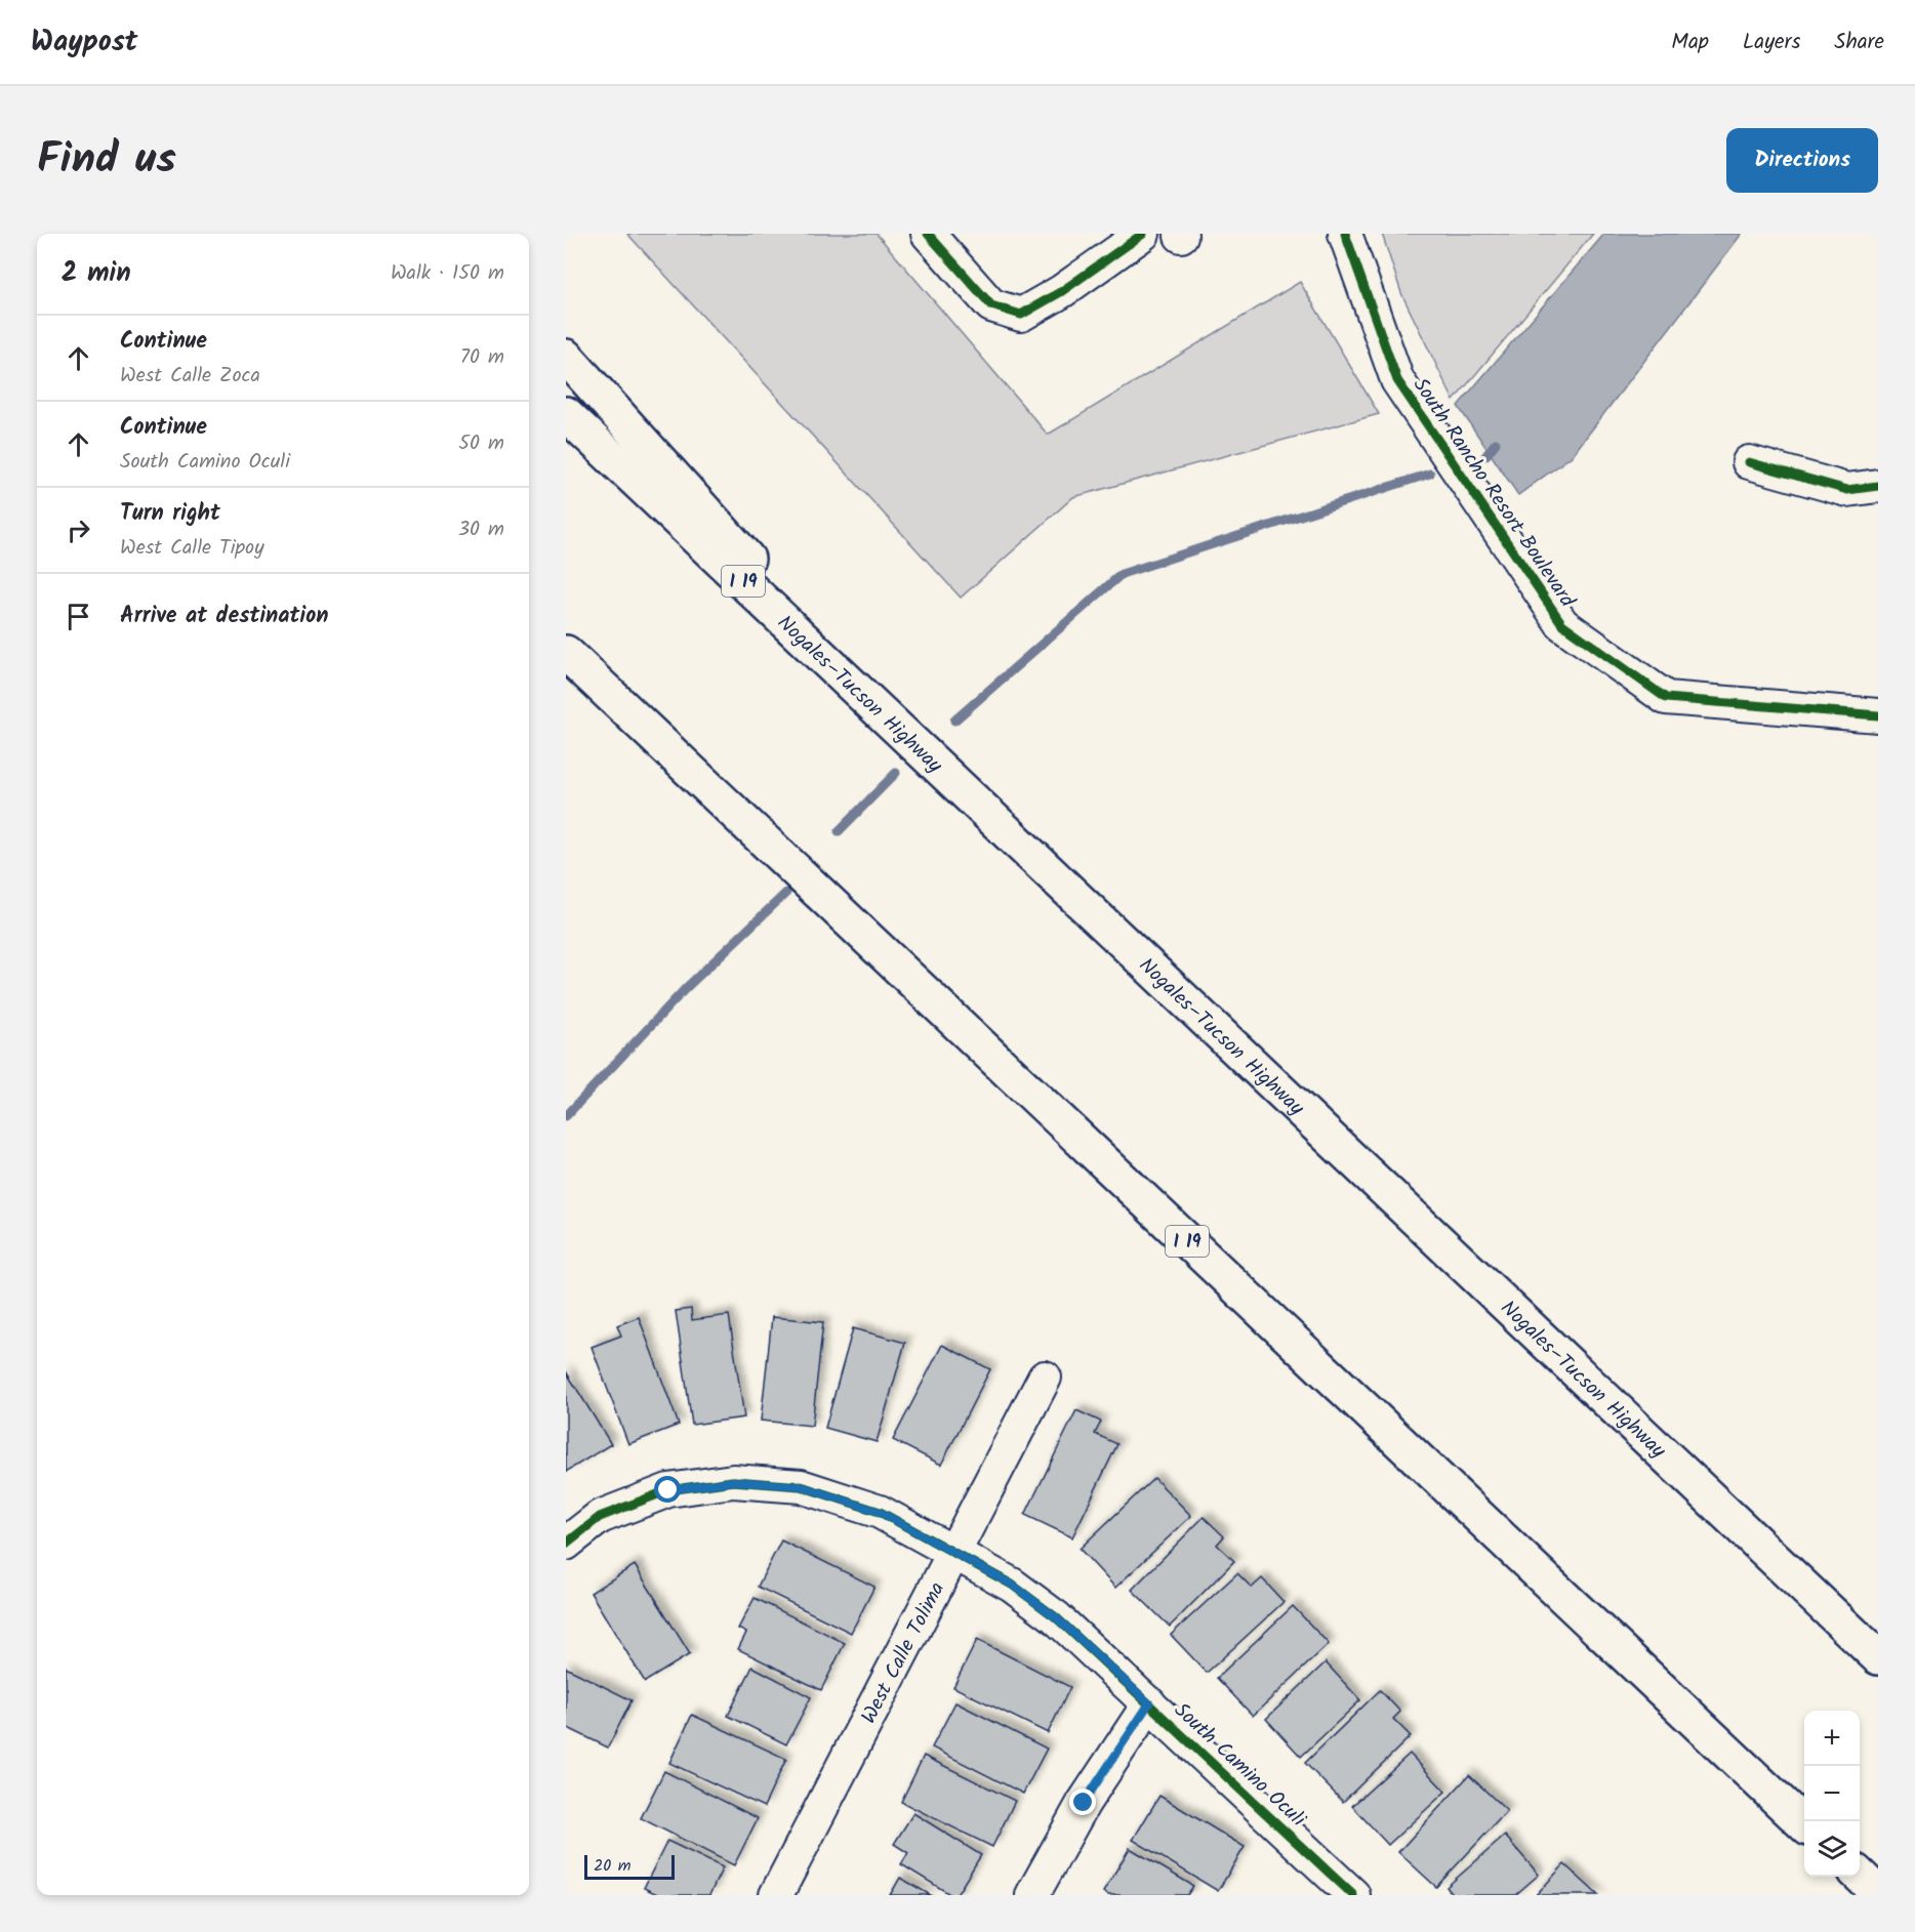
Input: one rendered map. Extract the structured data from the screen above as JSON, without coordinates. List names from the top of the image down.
{
  "streets": {
    "highway": ["I 19", "Nogales–Tucson Highway"],
    "street": ["South Rancho Resort Boulevard", "West Calle Tolima", "South Camino Oculi"]
  },
  "crossings": [
    ["West Calle Tolima", "South Camino Oculi"]
  ],
  "scale_bar": "20 m",
  "page": {
    "header": "Waypost",
    "nav": ["Map", "Layers", "Share"],
    "title": "Find us",
    "buttons": "Directions",
    "heading": ["2 min", "Walk · 150 m"],
    "list": [
      ["Continue", "West Calle Zoca", "70 m"],
      ["Continue", "South Camino Oculi", "50 m"],
      ["Turn right", "West Calle Tipoy", "30 m"],
      "Arrive at destination"
    ],
    "map_buttons": ["+", "−"],
    "scale": "20 m"
  }
}
